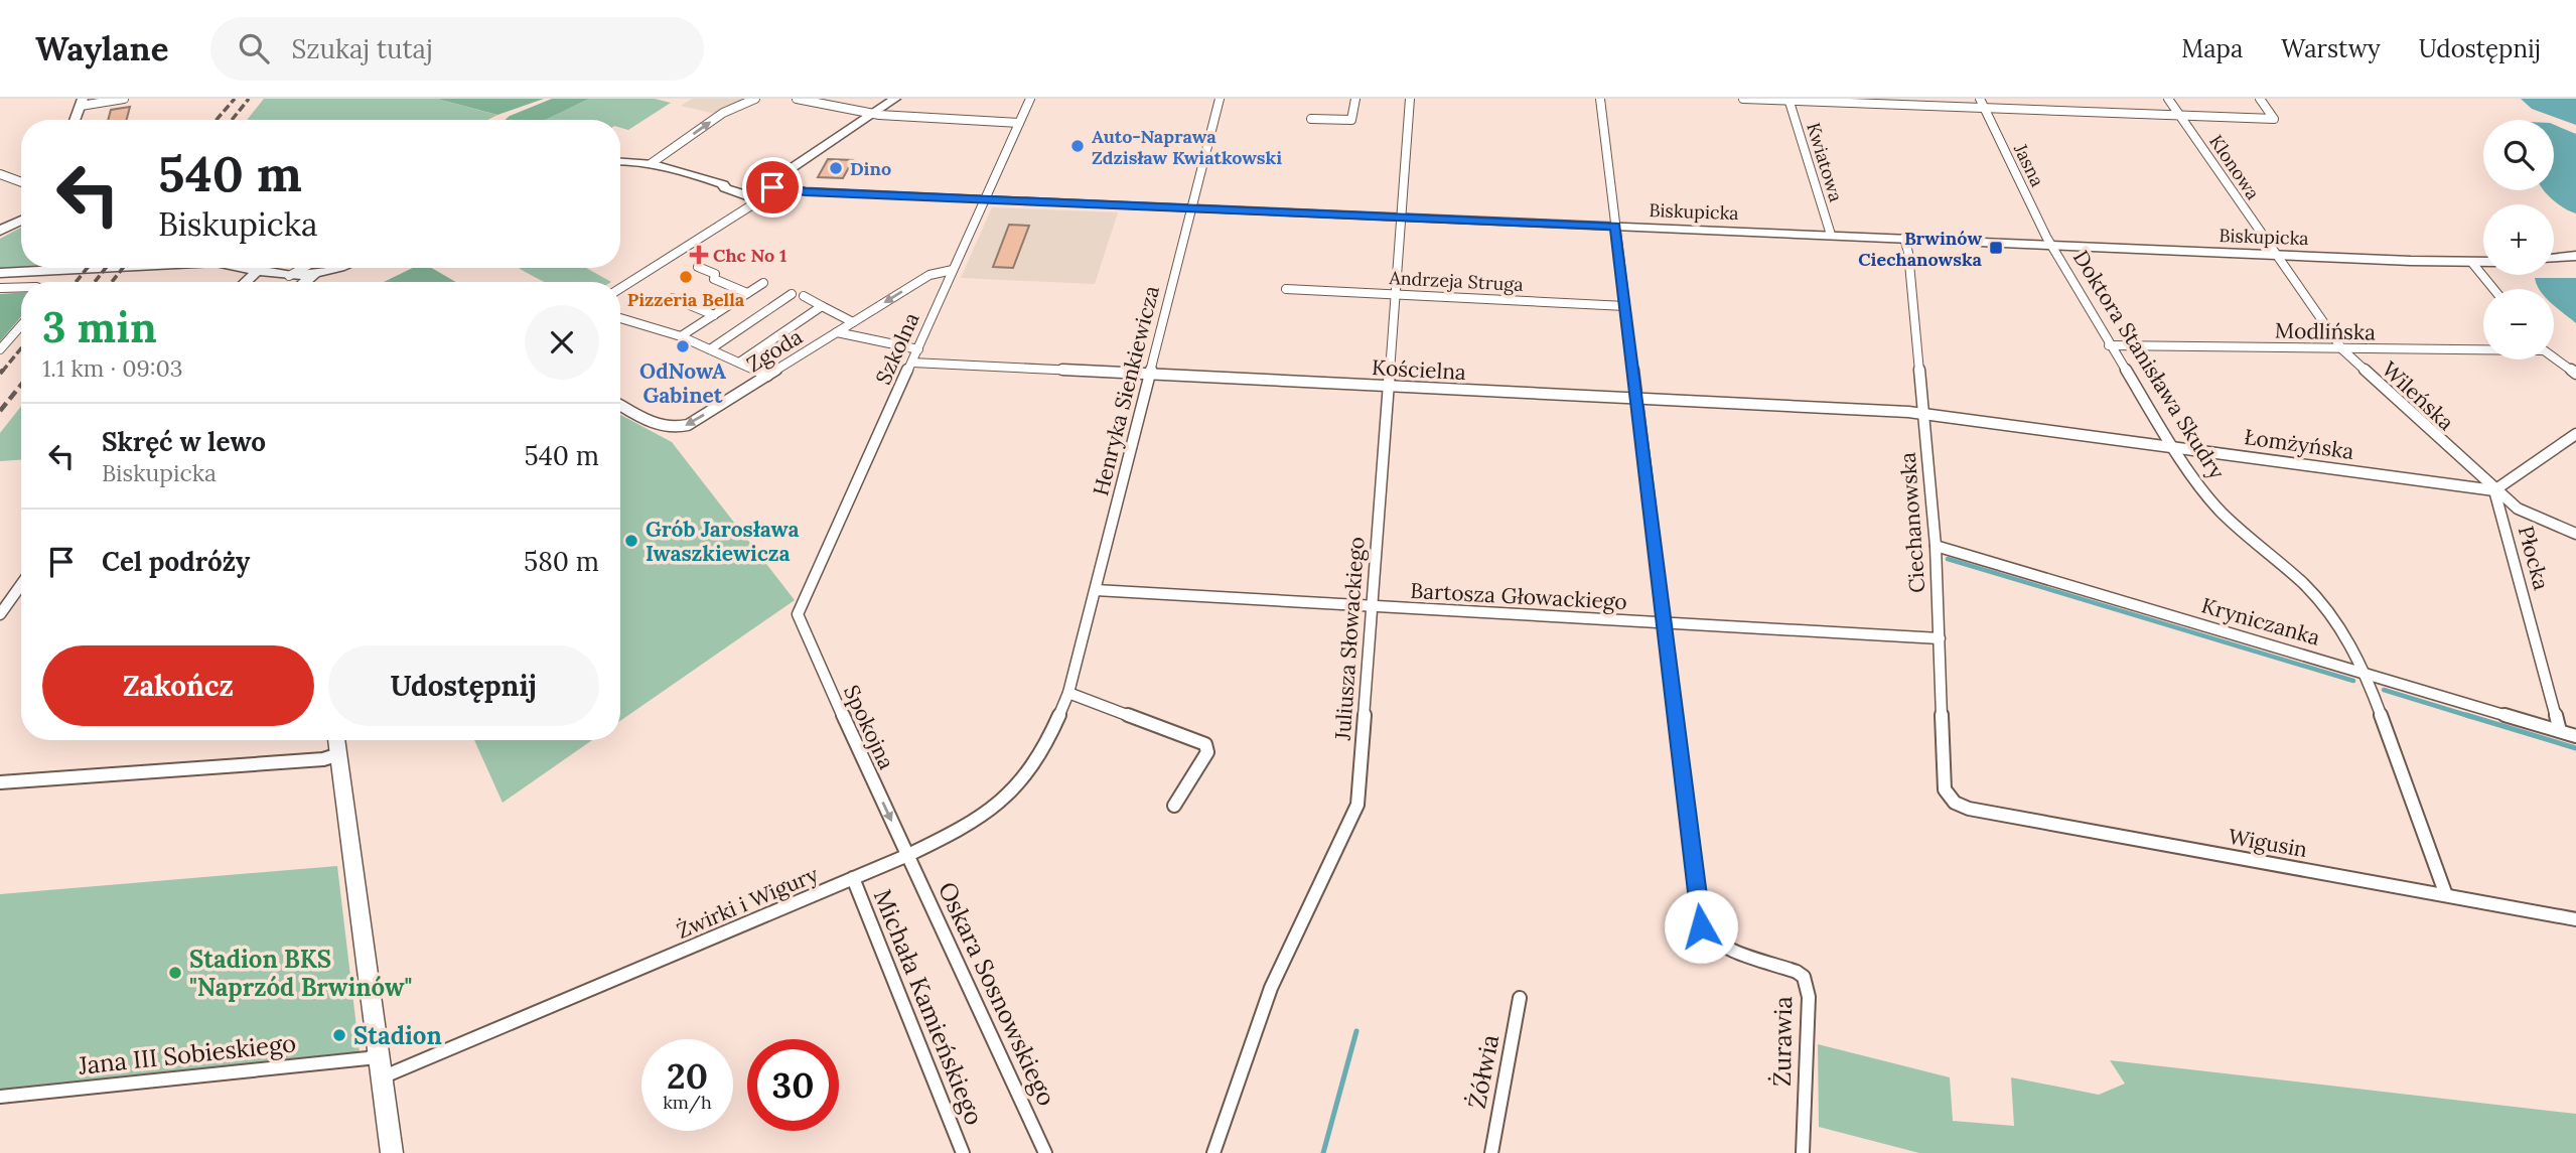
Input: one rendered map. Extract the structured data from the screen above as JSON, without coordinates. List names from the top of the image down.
{
  "streets": {
    "main road": ["Biskupicka"],
    "street": [
      "Kwiatowa",
      "Jasna",
      "Klonowa",
      "Andrzeja Struga",
      "Modlińska",
      "Szkolna",
      "Zgoda",
      "Doktora Stanisława Skudry",
      "Kościelna",
      "Henryka Sienkiewicza",
      "Wileńska",
      "Łomżyńska",
      "Ciechanowska",
      "Płocka",
      "Bartosza Głowackiego",
      "Kryniczanka",
      "Juliusza Słowackiego",
      "Spokojna",
      "Wigusin",
      "Żwirki i Wigury",
      "Oskara Sosnowskiego",
      "Michała Kamieńskiego",
      "Żurawia",
      "Jana III Sobieskiego",
      "Żółwia"
    ]
  },
  "crossings": [
    ["Kwiatowa", "Biskupicka"],
    ["Jasna", "Biskupicka"],
    ["Jasna", "Doktora Stanisława Skudry"],
    ["Klonowa", "Biskupicka"],
    ["Klonowa", "Wileńska"],
    ["Biskupicka", "Szkolna"],
    ["Biskupicka", "Doktora Stanisława Skudry"],
    ["Biskupicka", "Henryka Sienkiewicza"],
    ["Biskupicka", "Wileńska"],
    ["Biskupicka", "Ciechanowska"],
    ["Biskupicka", "Juliusza Słowackiego"],
    ["Biskupicka", "Żurawia"],
    ["Andrzeja Struga", "Juliusza Słowackiego"],
    ["Andrzeja Struga", "Żurawia"],
    ["Modlińska", "Doktora Stanisława Skudry"],
    ["Modlińska", "Wileńska"],
    ["Szkolna", "Zgoda"],
    ["Szkolna", "Kościelna"],
    ["Szkolna", "Spokojna"],
    ["Doktora Stanisława Skudry", "Łomżyńska"],
    ["Doktora Stanisława Skudry", "Kryniczanka"],
    ["Doktora Stanisława Skudry", "Wigusin"],
    ["Kościelna", "Henryka Sienkiewicza"],
    ["Kościelna", "Łomżyńska"],
    ["Kościelna", "Ciechanowska"],
    ["Kościelna", "Juliusza Słowackiego"],
    ["Kościelna", "Żurawia"],
    ["Henryka Sienkiewicza", "Bartosza Głowackiego"],
    ["Henryka Sienkiewicza", "Żwirki i Wigury"],
    ["Wileńska", "Łomżyńska"],
    ["Wileńska", "Płocka"],
    ["Łomżyńska", "Ciechanowska"],
    ["Łomżyńska", "Płocka"],
    ["Ciechanowska", "Bartosza Głowackiego"],
    ["Ciechanowska", "Kryniczanka"],
    ["Ciechanowska", "Wigusin"],
    ["Płocka", "Kryniczanka"],
    ["Bartosza Głowackiego", "Juliusza Słowackiego"],
    ["Bartosza Głowackiego", "Żurawia"],
    ["Spokojna", "Żwirki i Wigury"],
    ["Spokojna", "Oskara Sosnowskiego"],
    ["Żwirki i Wigury", "Oskara Sosnowskiego"],
    ["Żwirki i Wigury", "Michała Kamieńskiego"]
  ],
  "one_way": ["Spokojna"],
  "places": {
    "other": [
      "Auto-Naprawa Zdzisław Kwiatkowski",
      "Dino",
      "Pizzeria Bella",
      "OdNowA Gabinet",
      "Grób Jarosława Iwaszkiewicza",
      "Stadion BKS \"Naprzód Brwinów\"",
      "Stadion"
    ],
    "transit": ["Brwinów Ciechanowska"],
    "health": ["Chc No 1"]
  },
  "page": {
    "header": "Waylane",
    "search": "Szukaj tutaj",
    "nav": ["Mapa", "Warstwy", "Udostępnij"],
    "map_buttons": ["+", "−"],
    "turn": ["540 m", "Biskupicka"],
    "heading": ["3 min", "1.1 km · 09:03"],
    "list": [
      {
        "name": "Skręć w lewo",
        "note": "Biskupicka",
        "value": "540 m"
      },
      {
        "name": "Cel podróży",
        "value": "580 m"
      }
    ],
    "buttons": ["Zakończ", "Udostępnij"],
    "speed": "20 km/h",
    "limit": "30"
  }
}
